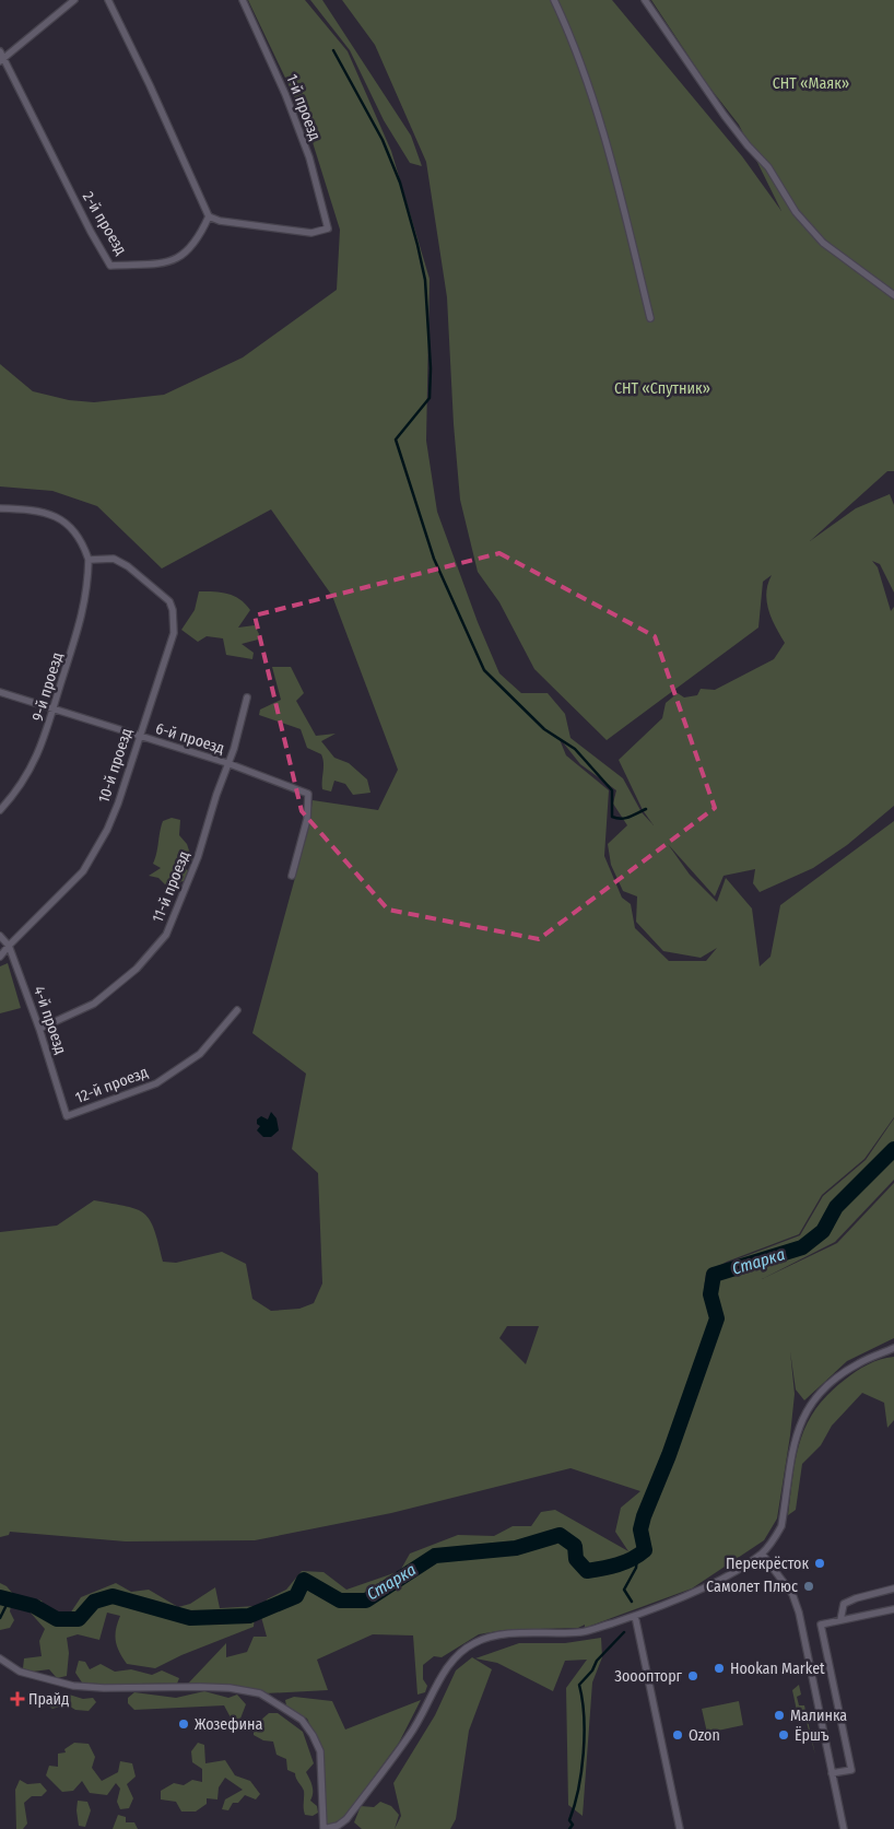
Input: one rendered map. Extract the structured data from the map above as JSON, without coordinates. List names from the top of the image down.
{
  "streets": {
    "street": [
      "1-й проезд",
      "2-й проезд",
      "9-й проезд",
      "6-й проезд",
      "10-й проезд",
      "11-й проезд",
      "4-й проезд",
      "12-й проезд"
    ]
  },
  "crossings": [
    ["1-й проезд", "2-й проезд"],
    ["9-й проезд", "6-й проезд"],
    ["9-й проезд", "10-й проезд"],
    ["6-й проезд", "10-й проезд"],
    ["6-й проезд", "11-й проезд"],
    ["10-й проезд", "4-й проезд"],
    ["11-й проезд", "4-й проезд"],
    ["4-й проезд", "12-й проезд"]
  ],
  "water": ["Старка"],
  "parks": ["СНТ «Маяк»", "СНТ «Спутник»"],
  "places": {
    "other": [
      "Перекрёсток",
      "Самолет Плюс",
      "Hookan Market",
      "Зооопторг",
      "Малинка",
      "Жозефина",
      "Ozon",
      "Ёршъ"
    ],
    "health": ["Прайд"]
  }
}
